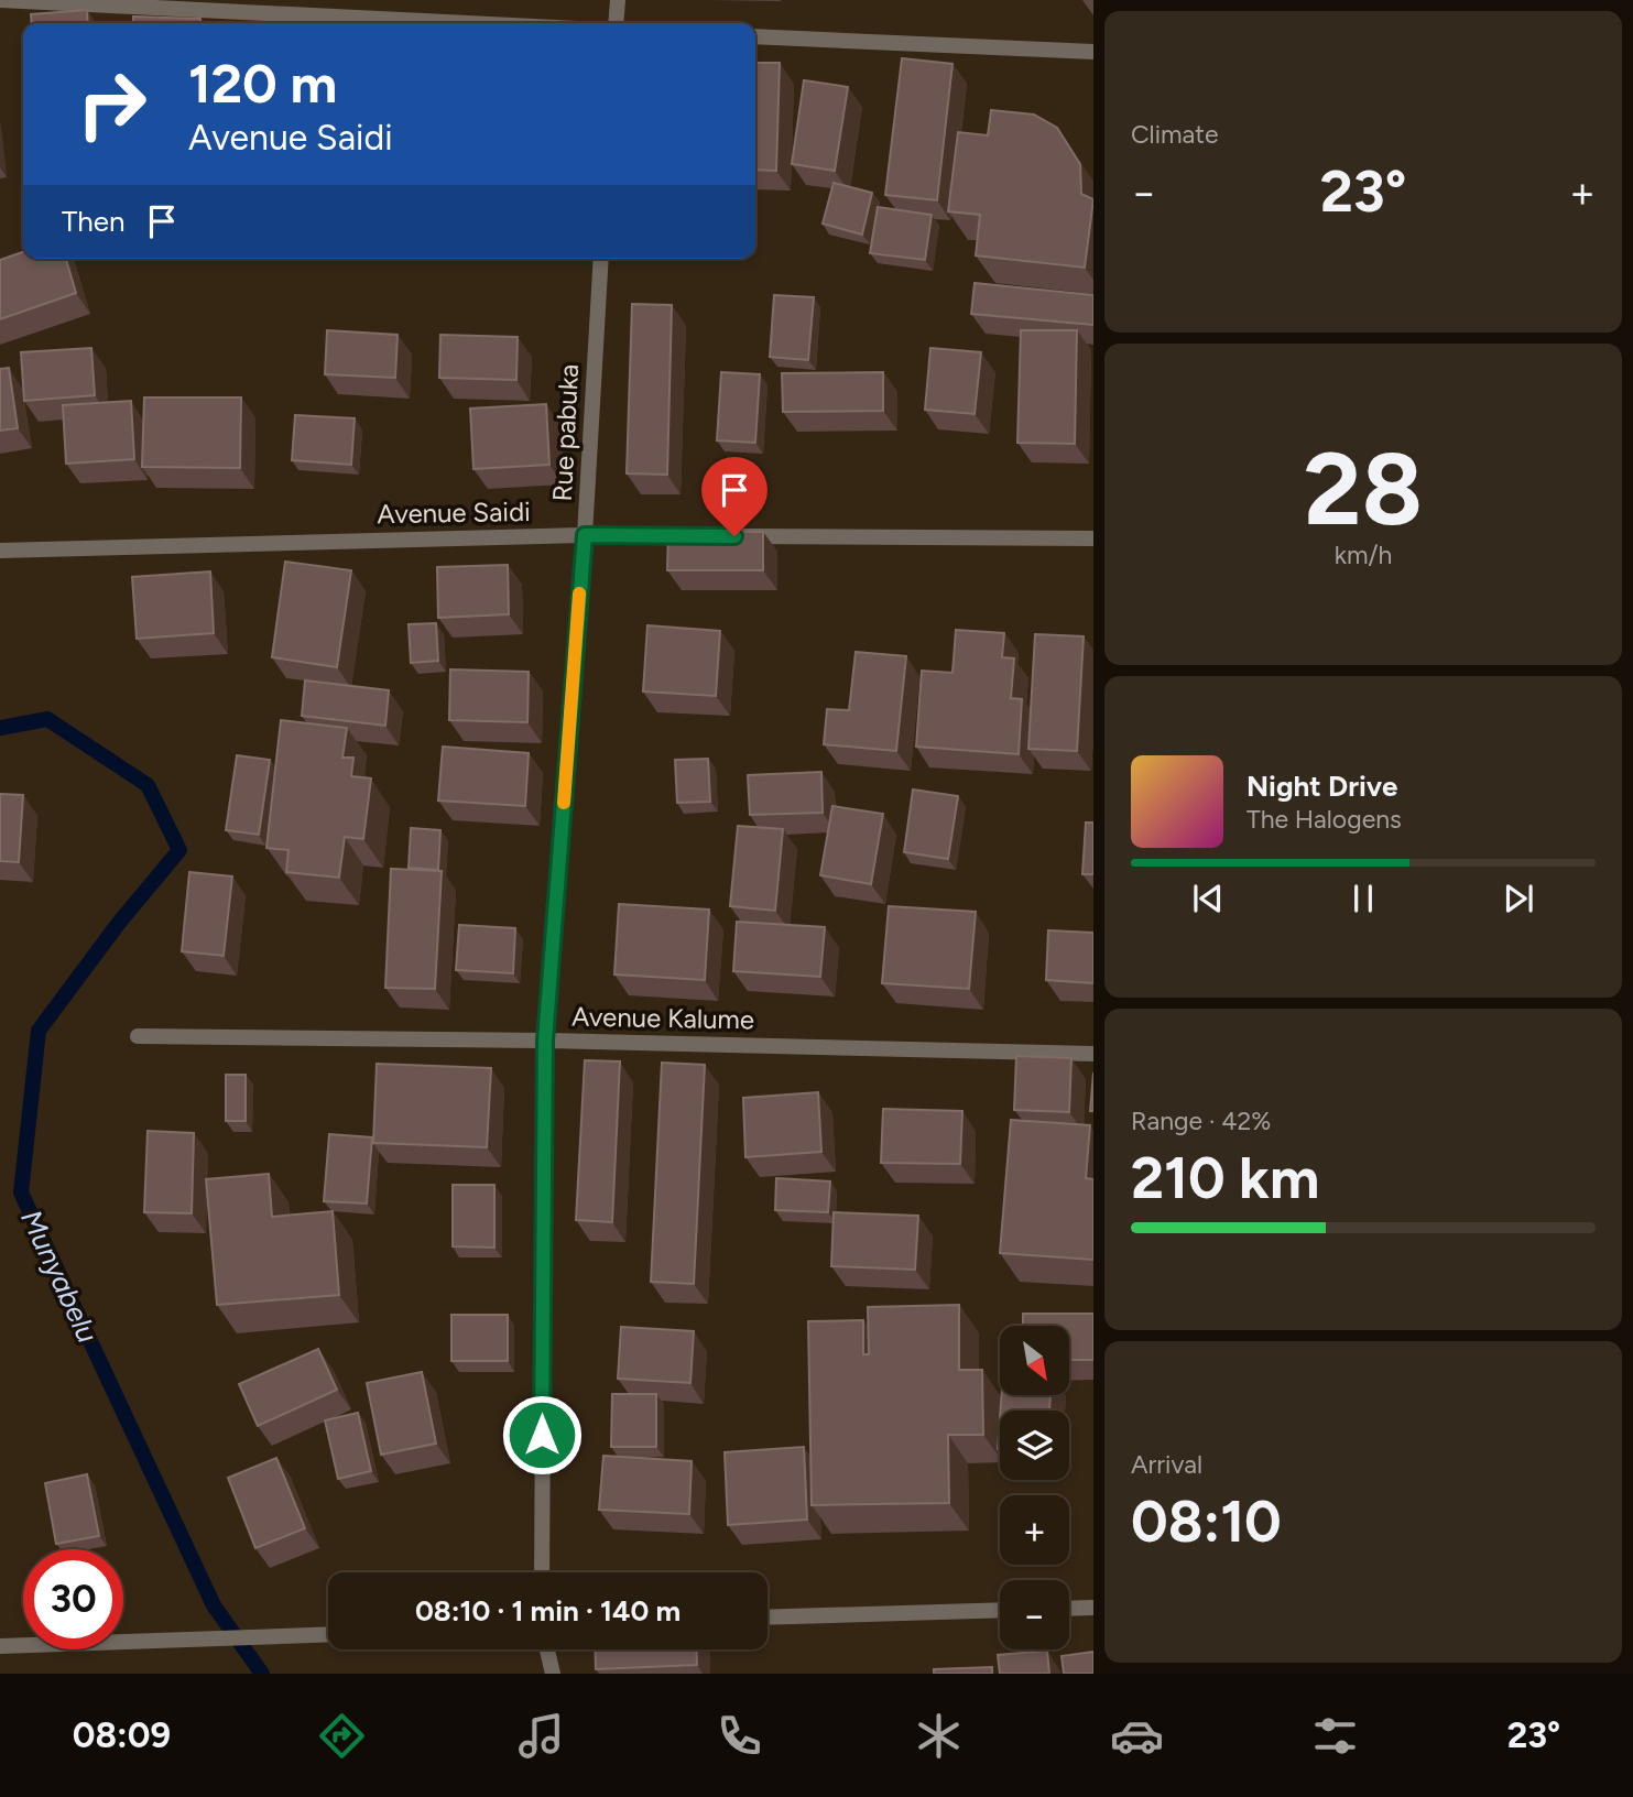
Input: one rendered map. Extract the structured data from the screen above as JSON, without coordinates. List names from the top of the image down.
{
  "streets": {
    "street": ["Rue pabuka", "Avenue Saidi", "Avenue Kalume"]
  },
  "crossings": [
    ["Rue pabuka", "Avenue Saidi"],
    ["Rue pabuka", "Avenue Kalume"]
  ],
  "water": ["Munyabelu"],
  "north": "bottom right",
  "page": {
    "tile": [
      "Climate",
      ["28", "km/h"],
      ["Range · 42%", "210 km"],
      ["Arrival", "08:10"]
    ],
    "turn": ["120 m", "Avenue Saidi"],
    "heat": ["−", "23°", "+"],
    "then": "Then",
    "song": ["Night Drive", "The Halogens"],
    "map_buttons": ["+", "−"],
    "limit": "30",
    "trip": "08:10 · 1 min · 140 m",
    "tabs": ["08:09", "23°"]
  }
}
